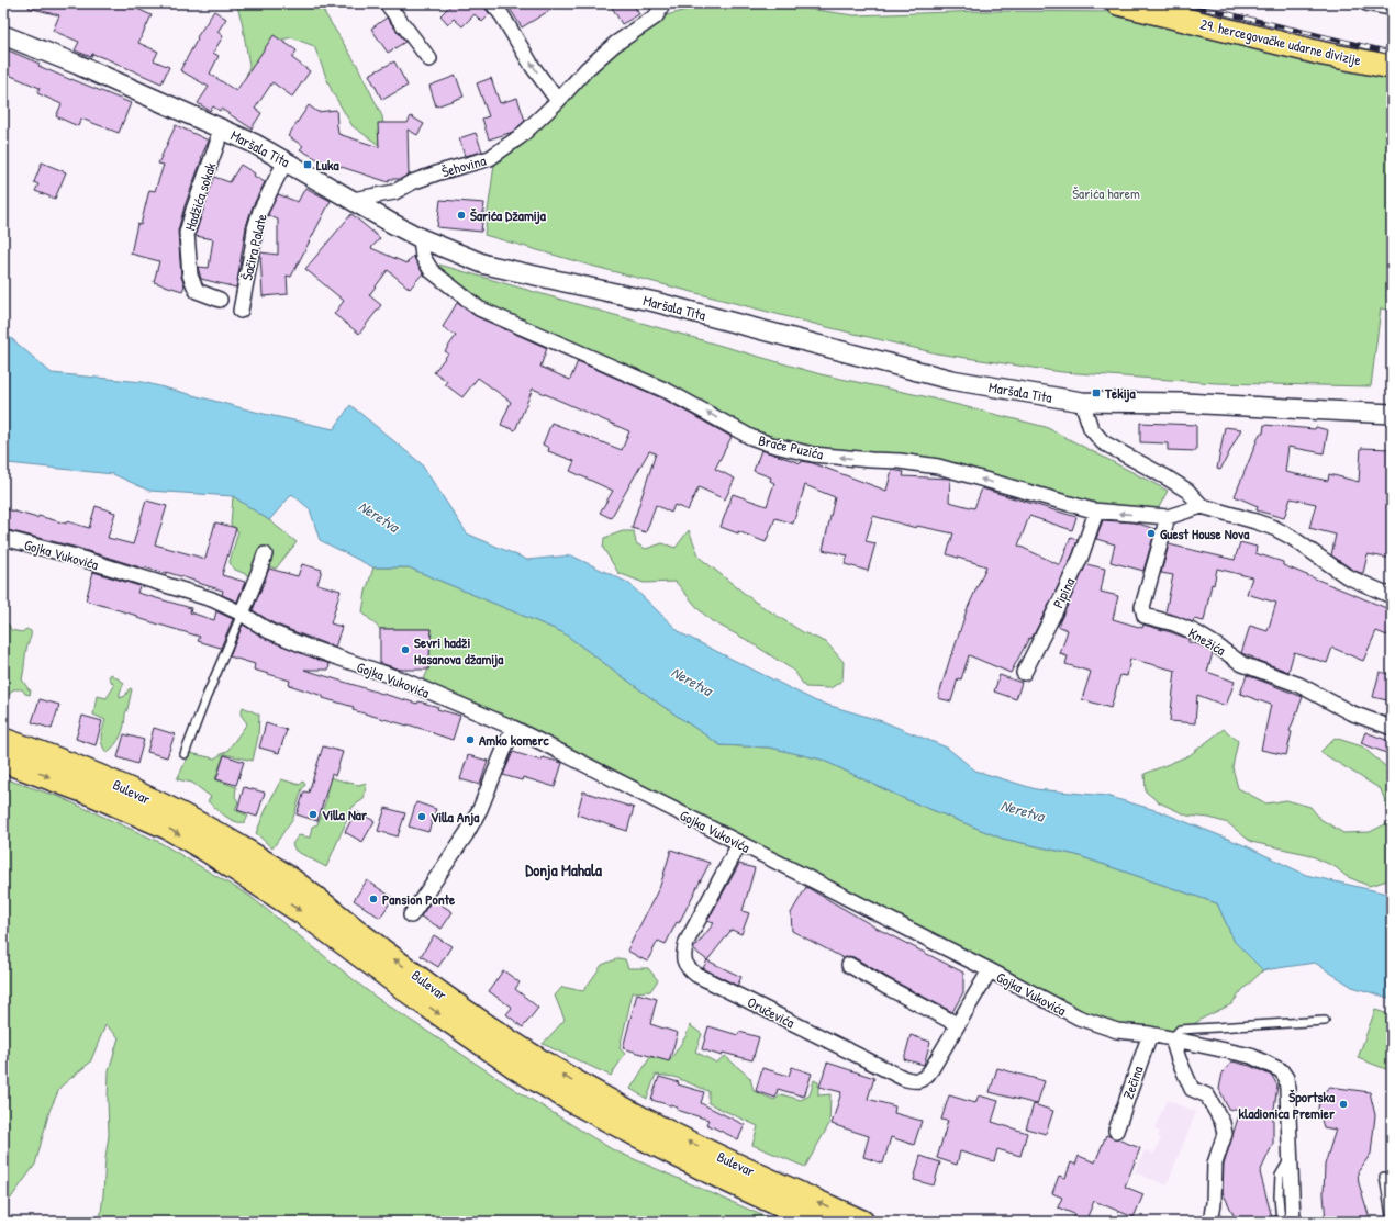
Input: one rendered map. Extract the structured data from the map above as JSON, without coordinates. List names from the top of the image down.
{
  "streets": {
    "main road": ["29. hercegovačke udarne divizije", "Bulevar"],
    "street": [
      "Maršala Tita",
      "Šehovina",
      "Hadžića sokak",
      "Šačira Palate",
      "Braće Puzića",
      "Gojka Vukovića",
      "Pipina",
      "Knežića",
      "Oručevića",
      "Zečina"
    ]
  },
  "crossings": [
    ["Maršala Tita", "Šehovina"],
    ["Maršala Tita", "Hadžića sokak"],
    ["Maršala Tita", "Šačira Palate"],
    ["Maršala Tita", "Braće Puzića"],
    ["Braće Puzića", "Pipina"],
    ["Braće Puzića", "Knežića"],
    ["Gojka Vukovića", "Oručevića"],
    ["Gojka Vukovića", "Zečina"]
  ],
  "one_way": ["Braće Puzića"],
  "districts": ["Donja Mahala"],
  "water": ["Neretva"],
  "parks": ["Šarića harem"],
  "places": {
    "transit": ["Luka", "Tekija"],
    "other": [
      "Šarića Džamija",
      "Guest House Nova",
      "Sevri hadži Hasanova džamija",
      "Amko komerc",
      "Villa Nar",
      "Villa Anja",
      "Pansion Ponte",
      "Športska kladionica Premier"
    ]
  }
}
